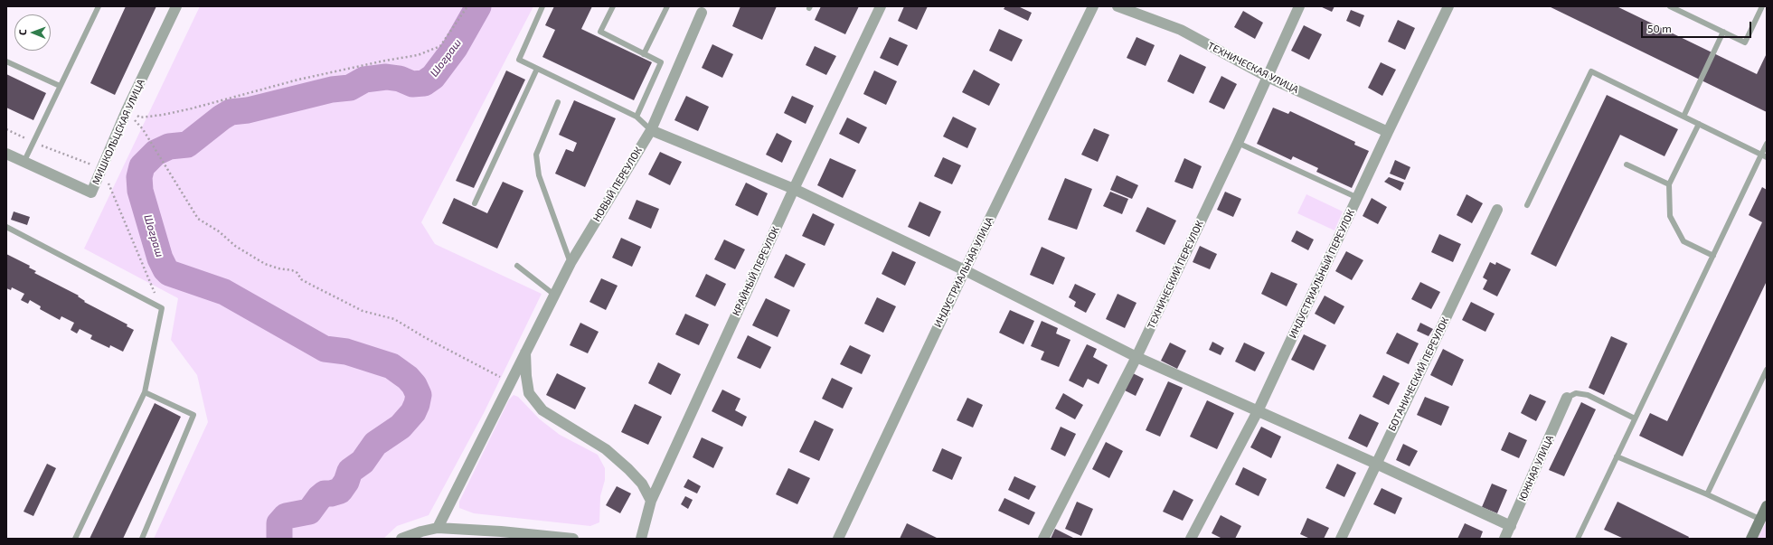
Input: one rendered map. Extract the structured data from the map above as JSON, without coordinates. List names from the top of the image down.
{
  "streets": {
    "street": [
      "ТЕХНИЧЕСКАЯ УЛИЦА",
      "МИШКОЛЬЦСКАЯ УЛИЦА",
      "НОВЫЙ ПЕРЕУЛОК",
      "КРАЙНЫЙ ПЕРЕУЛОК",
      "ИНДУСТРИАЛЬНАЯ УЛИЦА",
      "ИНДУСТРИАЛЬНЫЙ ПЕРЕУЛОК",
      "ТЕХНИЧЕСКИЙ ПЕРЕУЛОК",
      "БОТАНИЧЕСКИЙ ПЕРЕУЛОК",
      "ЮЖНАЯ УЛИЦА"
    ]
  },
  "crossings": [
    ["ТЕХНИЧЕСКАЯ УЛИЦА", "ИНДУСТРИАЛЬНЫЙ ПЕРЕУЛОК"],
    ["ТЕХНИЧЕСКАЯ УЛИЦА", "ТЕХНИЧЕСКИЙ ПЕРЕУЛОК"]
  ],
  "water": ["Шограш"],
  "scale_bar": "50 m",
  "north": "left"
}
